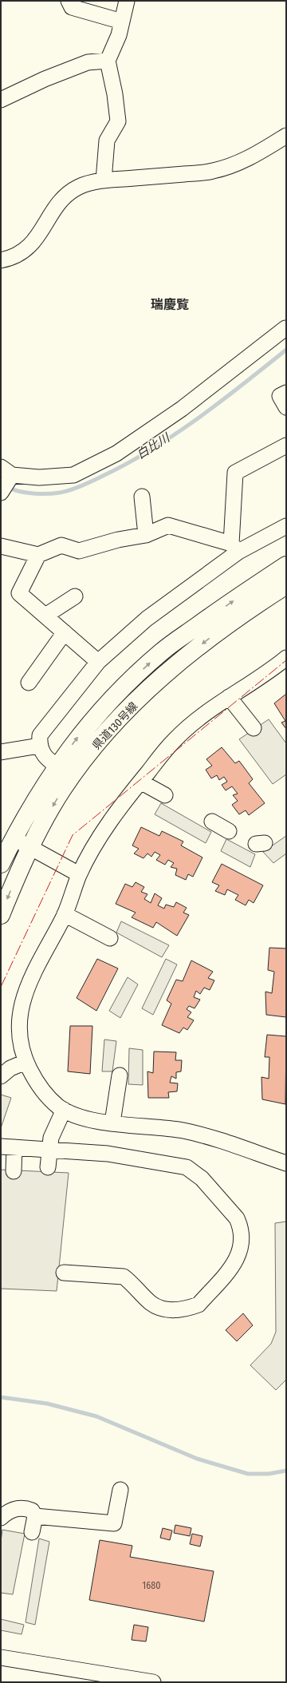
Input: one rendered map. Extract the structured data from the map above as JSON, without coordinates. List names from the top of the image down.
{
  "streets": {
    "main road": ["県道130号線"]
  },
  "districts": ["瑞慶覧"],
  "water": ["白比川"],
  "house_numbers": ["1680"]
}
